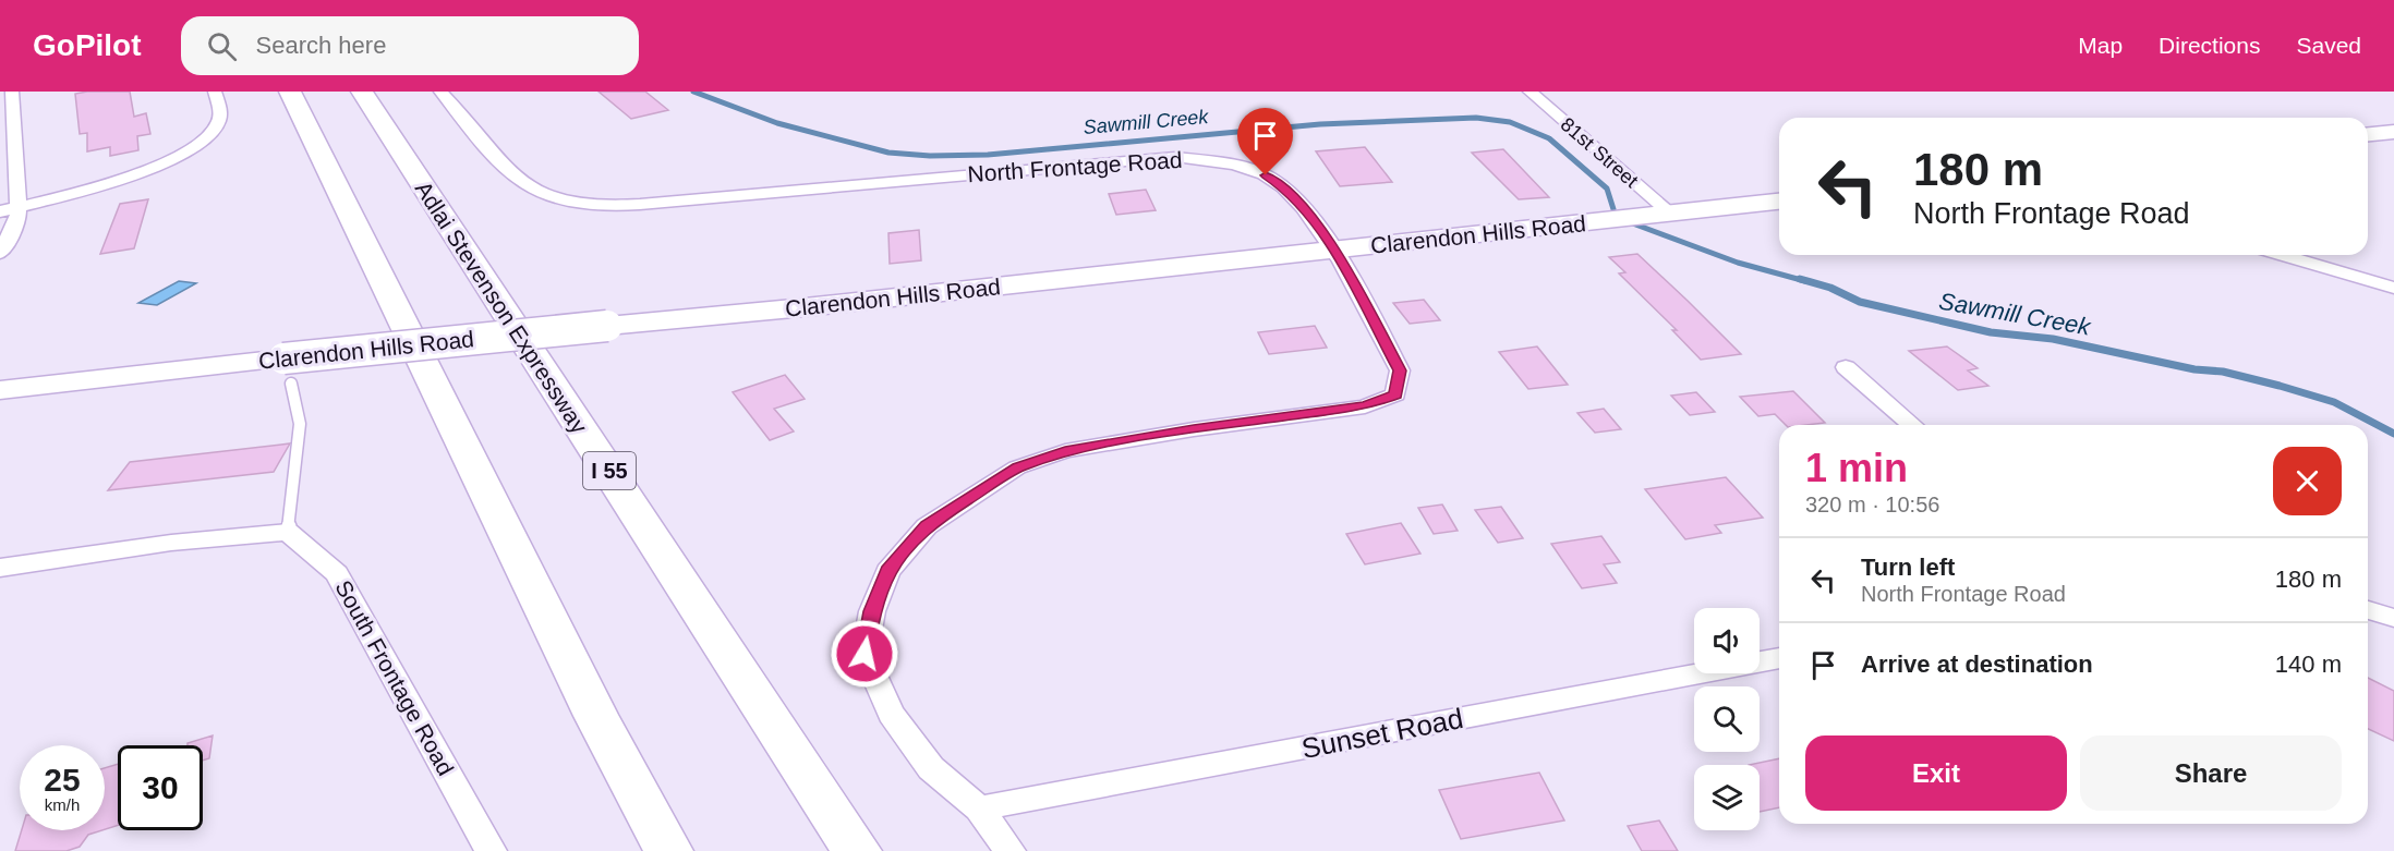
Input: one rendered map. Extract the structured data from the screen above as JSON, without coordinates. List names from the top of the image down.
{
  "streets": {
    "highway": ["Adlai Stevenson Expressway", "I 55"],
    "street": [
      "81st Street",
      "North Frontage Road",
      "Clarendon Hills Road",
      "South Frontage Road",
      "Sunset Road"
    ]
  },
  "crossings": [
    ["81st Street", "Clarendon Hills Road"],
    ["North Frontage Road", "Clarendon Hills Road"],
    ["North Frontage Road", "Sunset Road"]
  ],
  "water": ["Sawmill Creek"],
  "page": {
    "header": "GoPilot",
    "search": "Search here",
    "nav": ["Map", "Directions", "Saved"],
    "turn": ["180 m", "North Frontage Road"],
    "heading": ["1 min", "320 m · 10:56"],
    "list": [
      {
        "name": "Turn left",
        "note": "North Frontage Road",
        "value": "180 m"
      },
      {
        "name": "Arrive at destination",
        "value": "140 m"
      }
    ],
    "buttons": ["Exit", "Share"],
    "speed": "25 km/h",
    "limit": "30"
  }
}
